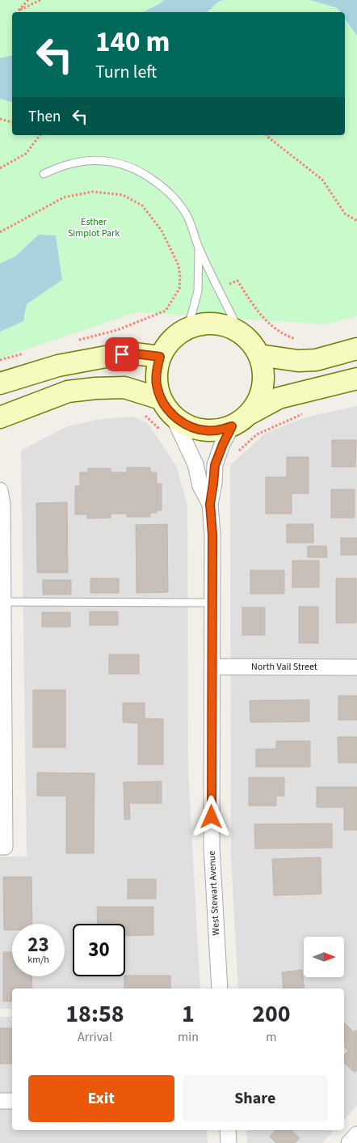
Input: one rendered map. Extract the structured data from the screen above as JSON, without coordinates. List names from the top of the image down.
{
  "streets": {
    "street": ["North Vail Street", "West Stewart Avenue"]
  },
  "crossings": [
    ["North Vail Street", "West Stewart Avenue"]
  ],
  "parks": ["Esther Simplot Park"],
  "north": "right",
  "page": {
    "turn": ["140 m", "Turn left"],
    "then": "Then",
    "speed": "23 km/h",
    "limit": "30",
    "eta": [
      "18:58",
      "Arrival",
      "1",
      "min",
      "200",
      "m"
    ],
    "buttons": ["Exit", "Share"]
  }
}
